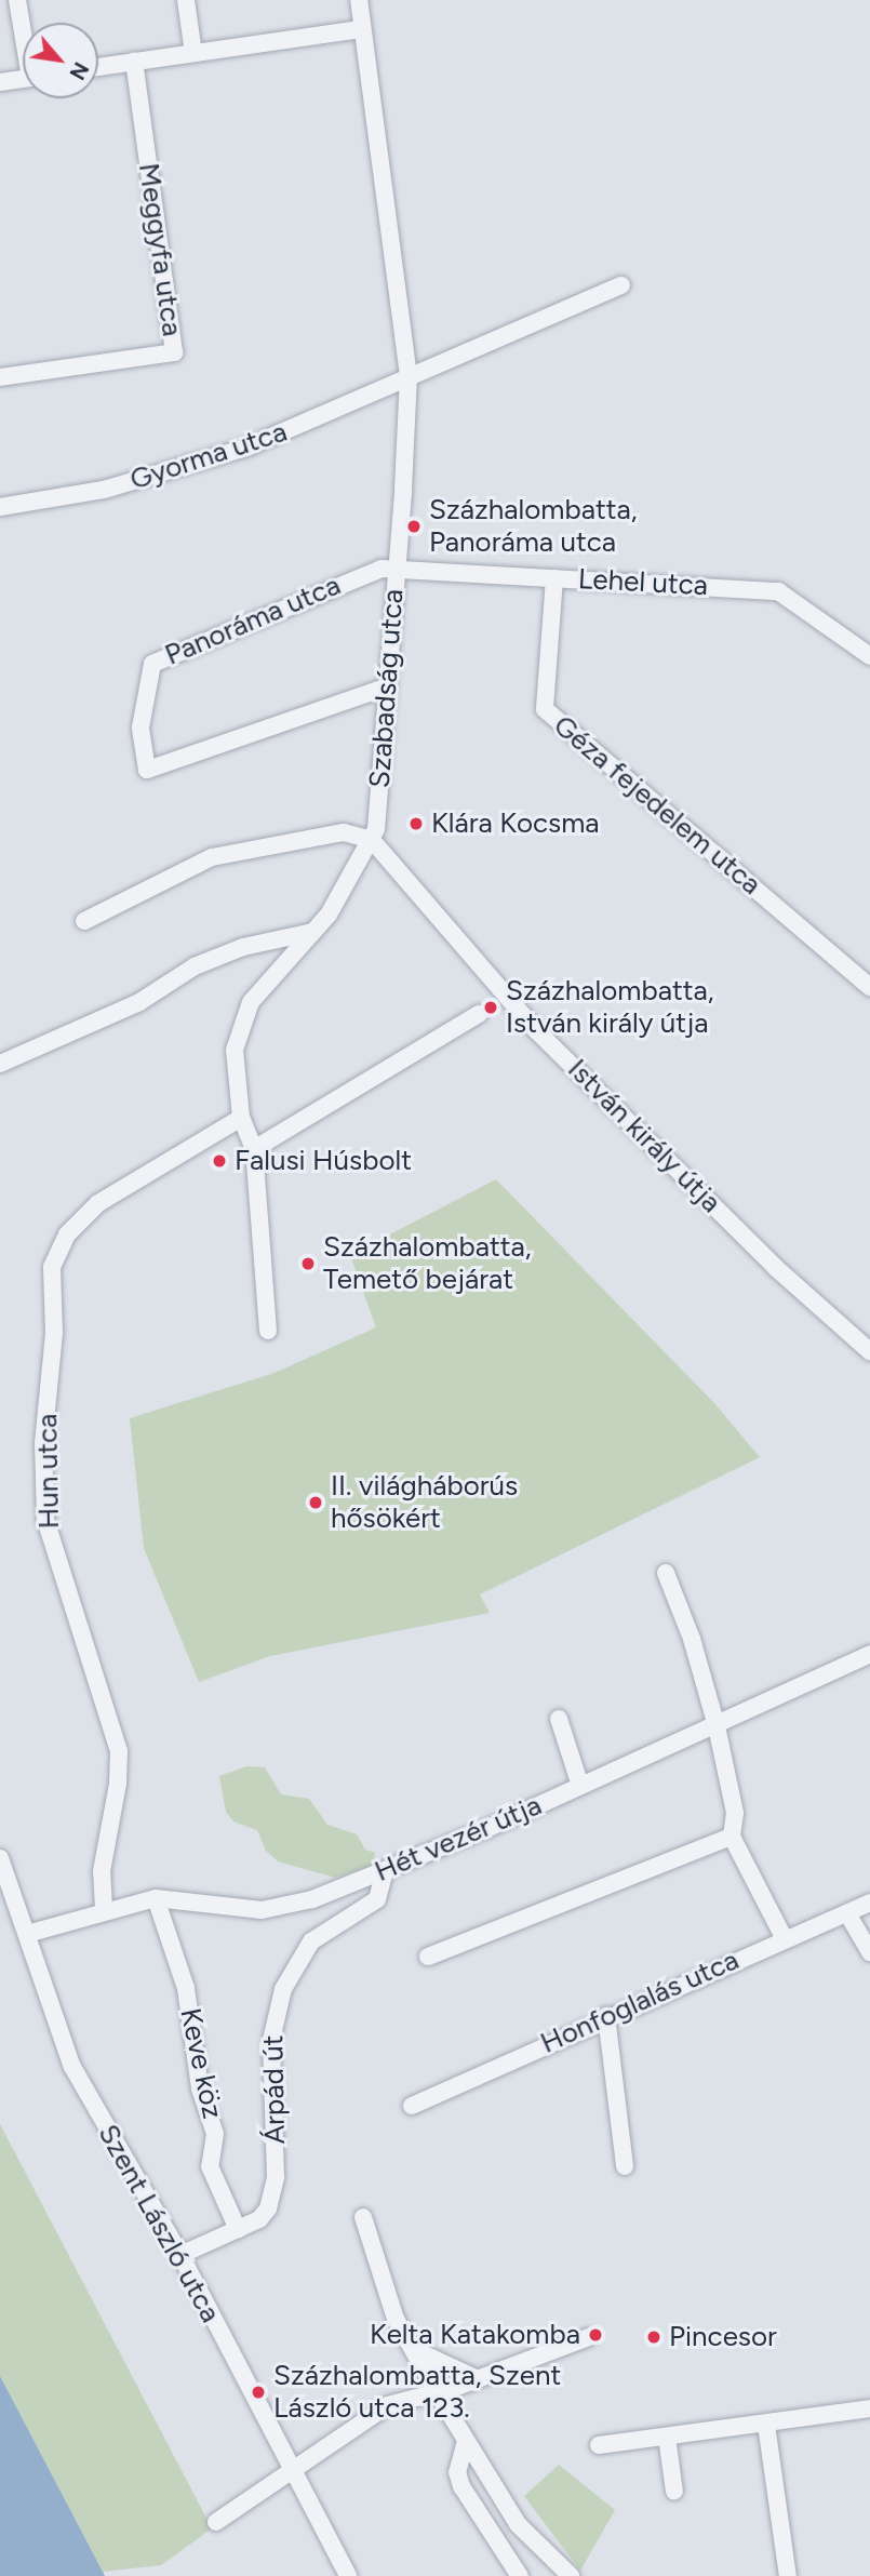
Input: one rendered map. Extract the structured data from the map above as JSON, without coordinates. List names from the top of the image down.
{
  "streets": {
    "street": [
      "Meggyfa utca",
      "Gyorma utca",
      "Lehel utca",
      "Panoráma utca",
      "Szabadság utca",
      "Géza fejedelem utca",
      "István király útja",
      "Hun utca",
      "Hét vezér útja",
      "Honfoglalás utca",
      "Keve köz",
      "Árpád út",
      "Szent László utca"
    ]
  },
  "crossings": [
    ["Gyorma utca", "Szabadság utca"],
    ["Lehel utca", "Panoráma utca"],
    ["Lehel utca", "Szabadság utca"],
    ["Lehel utca", "Géza fejedelem utca"],
    ["Panoráma utca", "Szabadság utca"],
    ["Szabadság utca", "István király útja"],
    ["Szabadság utca", "Hun utca"],
    ["Hun utca", "Hét vezér útja"],
    ["Hét vezér útja", "Keve köz"],
    ["Hét vezér útja", "Árpád út"],
    ["Hét vezér útja", "Szent László utca"],
    ["Keve köz", "Árpád út"],
    ["Árpád út", "Szent László utca"]
  ],
  "places": [
    "Százhalombatta, Panoráma utca",
    "Klára Kocsma",
    "Százhalombatta, István király útja",
    "Falusi Húsbolt",
    "Százhalombatta, Temető bejárat",
    "II. világháborús hősökért",
    "Kelta Katakomba",
    "Pincesor",
    "Százhalombatta, Szent László utca 123."
  ],
  "north": "bottom right"
}
